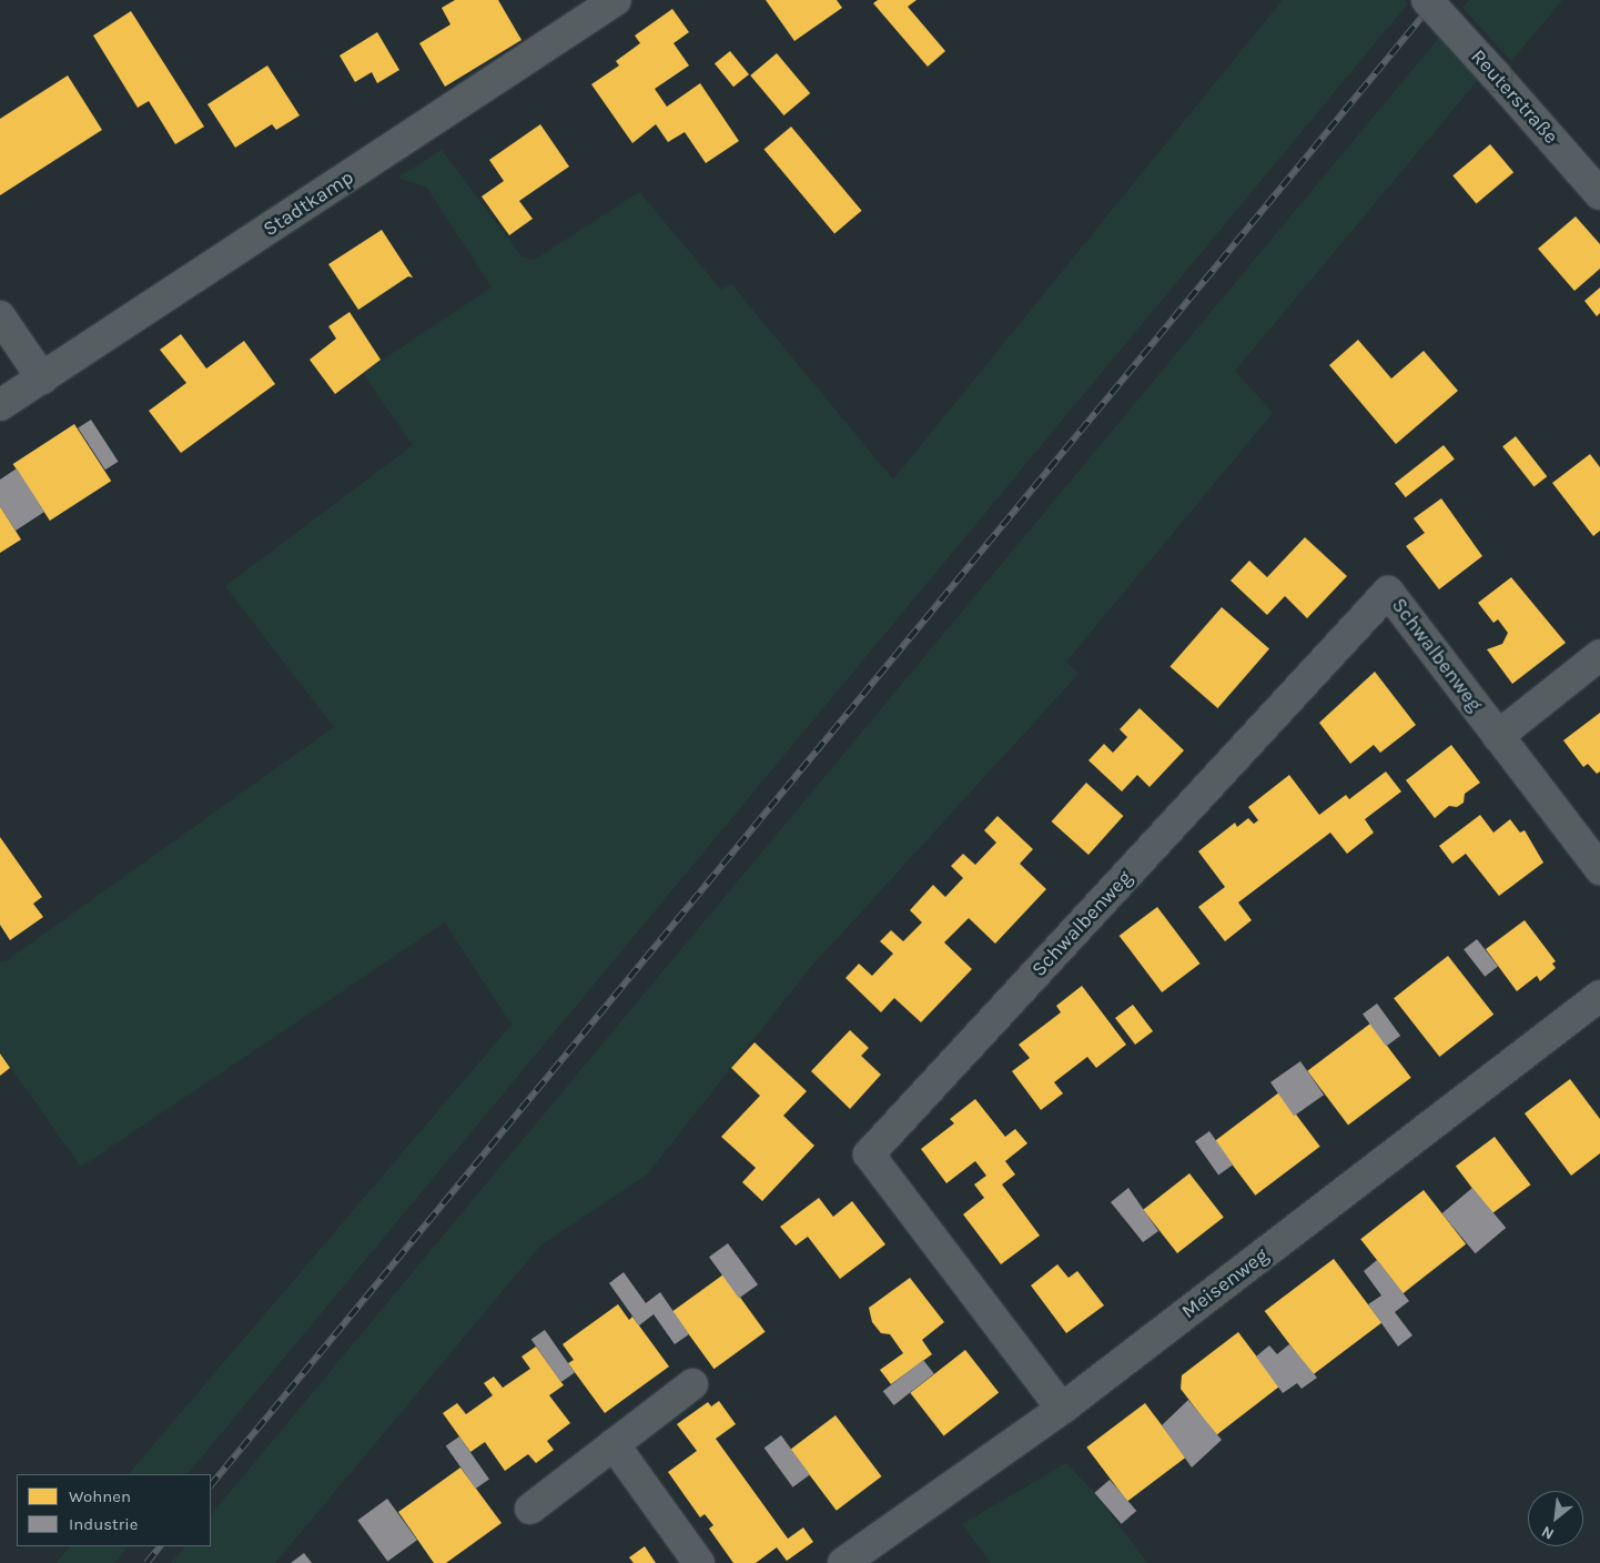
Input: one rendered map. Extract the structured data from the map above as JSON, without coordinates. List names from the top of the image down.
{
  "streets": {
    "street": [
      "Reuterstraße",
      "Stadtkamp",
      "Schwalbenweg",
      "Meisenweg"
    ]
  },
  "crossings": [
    ["Schwalbenweg", "Meisenweg"]
  ],
  "legend": ["Wohnen", "Industrie"],
  "north": "bottom left"
}
